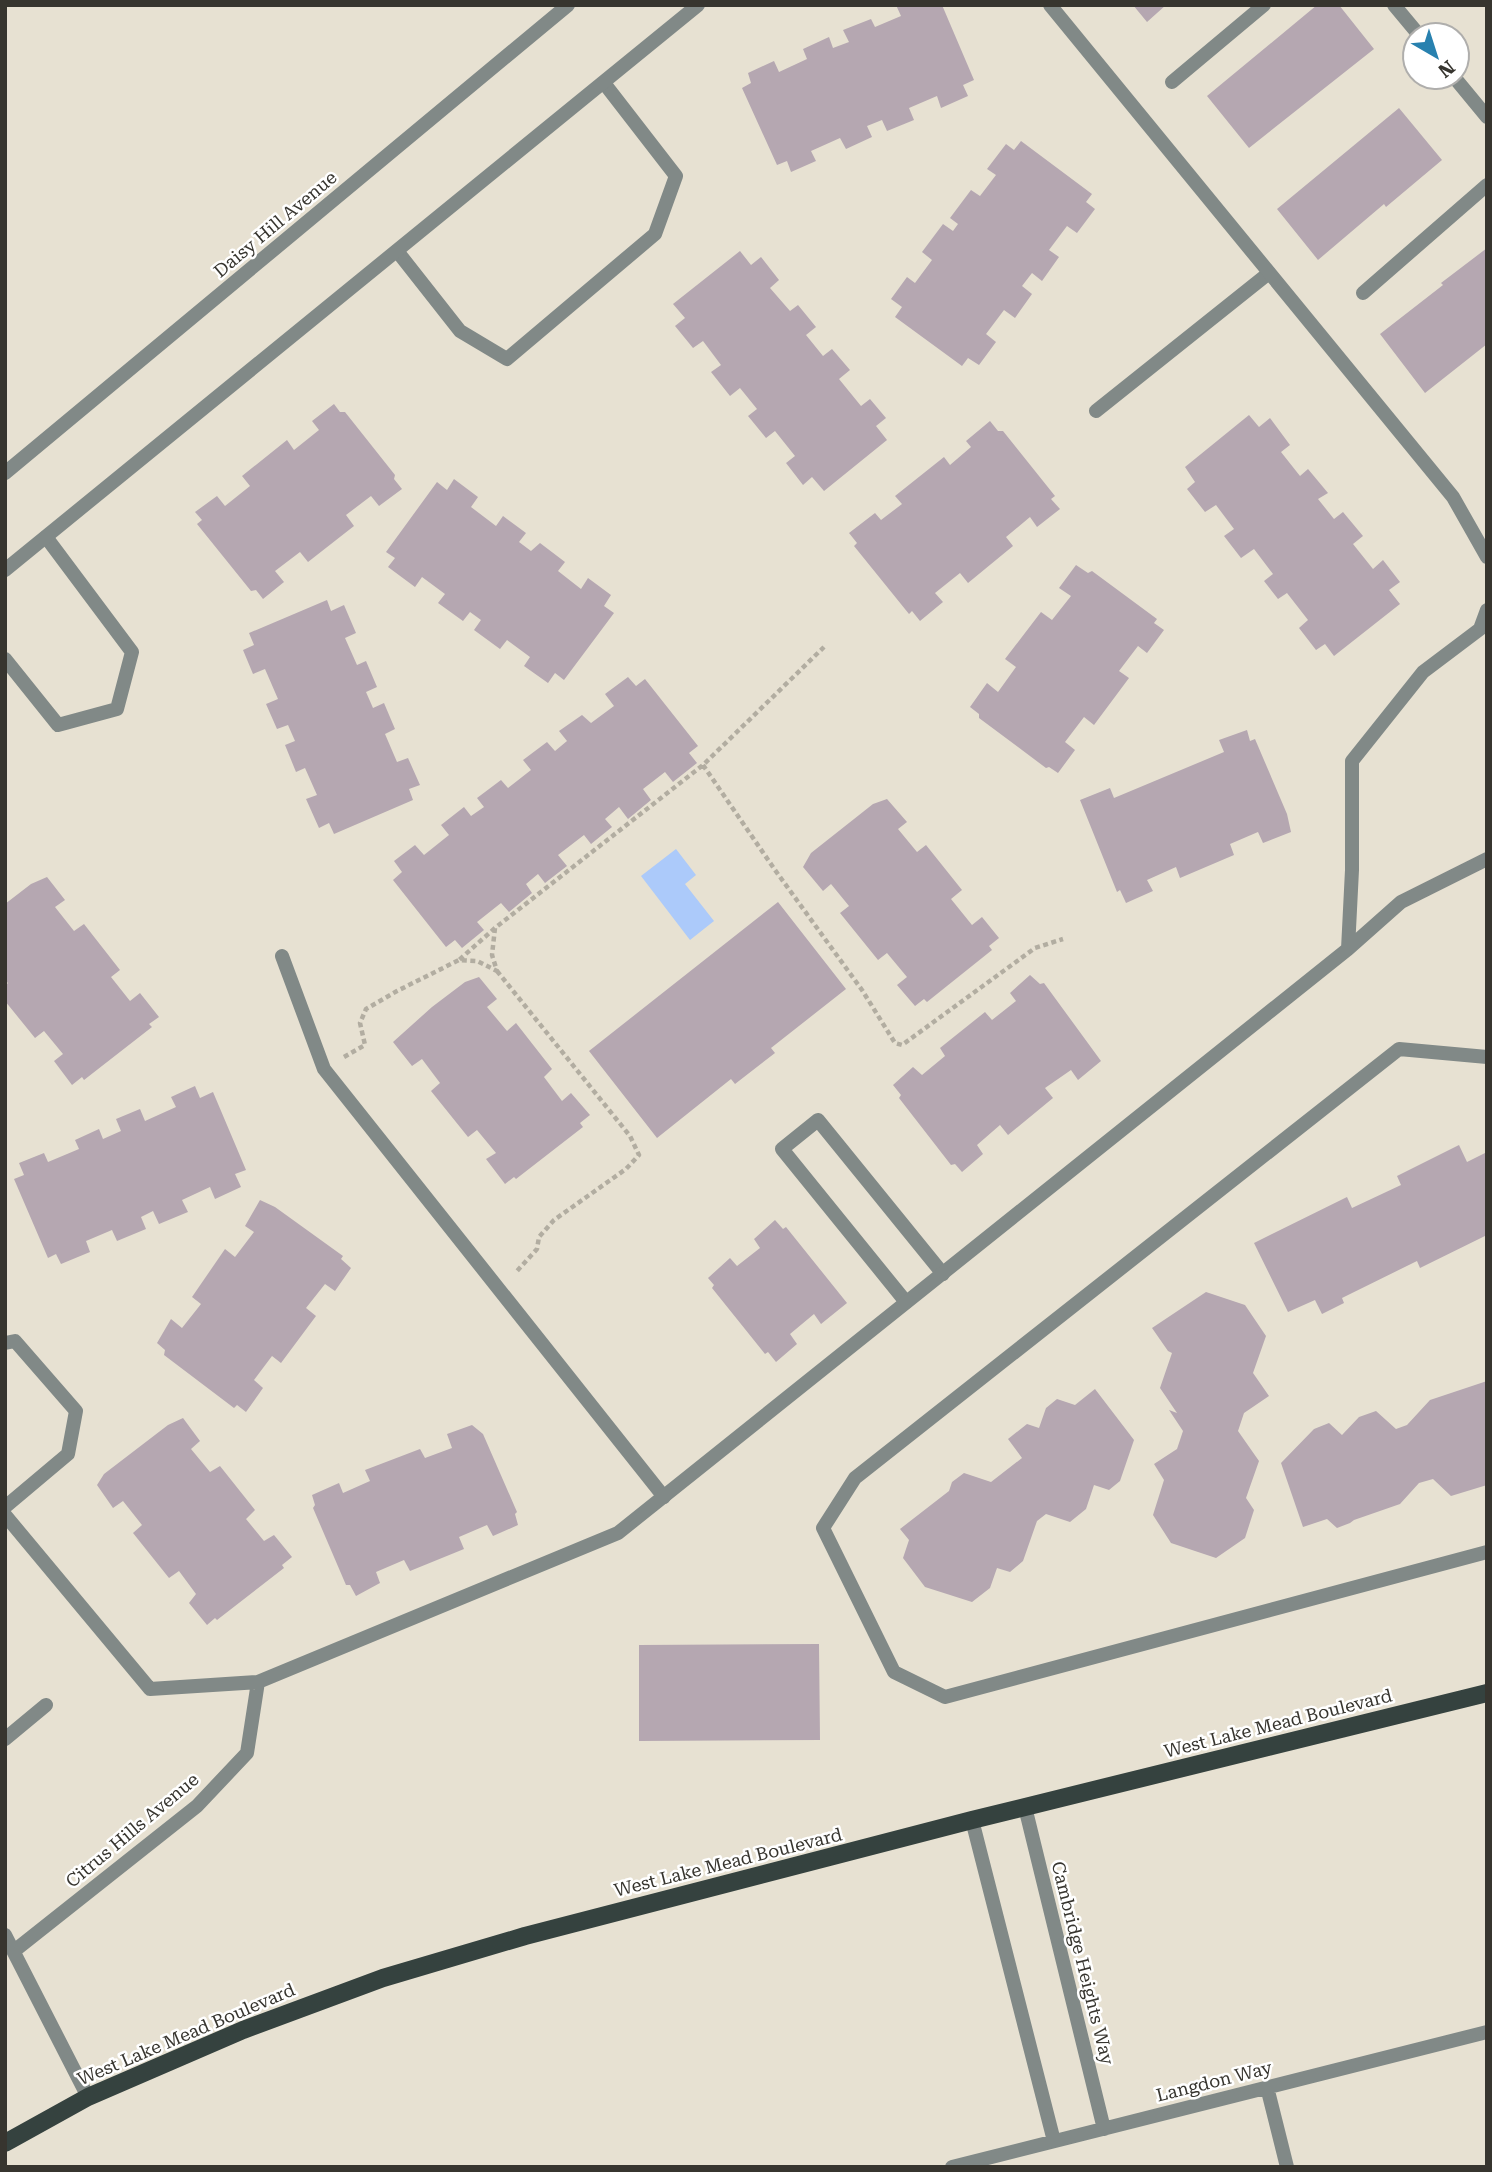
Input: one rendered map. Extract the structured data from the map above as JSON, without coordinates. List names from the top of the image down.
{
  "streets": {
    "main road": ["West Lake Mead Boulevard"],
    "street": [
      "Daisy Hill Avenue",
      "Citrus Hills Avenue",
      "Cambridge Heights Way",
      "Langdon Way"
    ]
  },
  "crossings": [
    ["West Lake Mead Boulevard", "Cambridge Heights Way"],
    ["Cambridge Heights Way", "Langdon Way"]
  ],
  "north": "bottom right"
}
